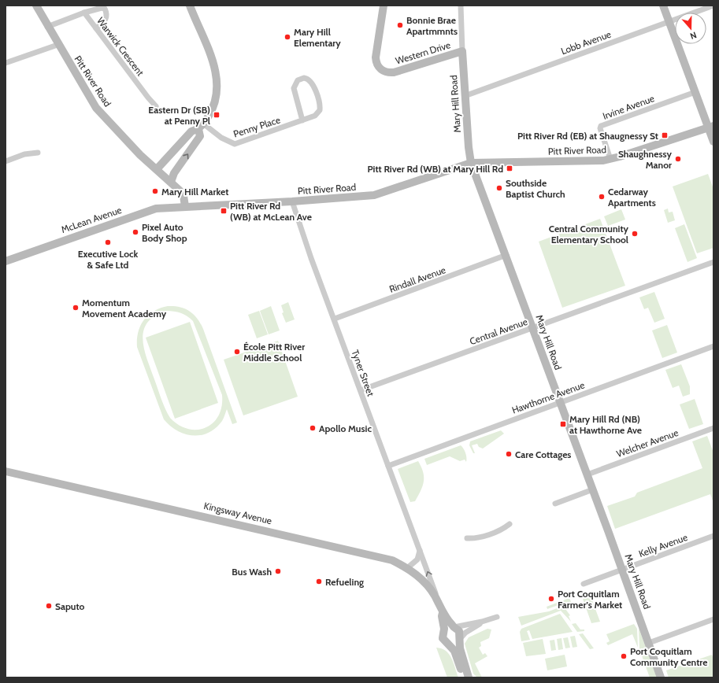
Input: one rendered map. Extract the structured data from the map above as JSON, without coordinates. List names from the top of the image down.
{
  "streets": {
    "main road": [
      "Western Drive",
      "Pitt River Road",
      "Mary Hill Road",
      "McLean Avenue",
      "Kingsway Avenue"
    ],
    "street": [
      "Lobb Avenue",
      "Warwick Crescent",
      "Irvine Avenue",
      "Penny Place",
      "Rindall Avenue",
      "Central Avenue",
      "Tyner Street",
      "Hawthorne Avenue",
      "Welcher Avenue",
      "Kelly Avenue"
    ]
  },
  "crossings": [
    ["Lobb Avenue", "Mary Hill Road"],
    ["Warwick Crescent", "Pitt River Road"],
    ["Western Drive", "Mary Hill Road"],
    ["Pitt River Road", "Mary Hill Road"],
    ["Pitt River Road", "Irvine Avenue"],
    ["Pitt River Road", "McLean Avenue"],
    ["Pitt River Road", "Tyner Street"],
    ["Mary Hill Road", "Rindall Avenue"],
    ["Mary Hill Road", "Central Avenue"],
    ["Mary Hill Road", "Hawthorne Avenue"],
    ["Mary Hill Road", "Welcher Avenue"],
    ["Mary Hill Road", "Kelly Avenue"],
    ["Rindall Avenue", "Tyner Street"],
    ["Central Avenue", "Tyner Street"],
    ["Tyner Street", "Hawthorne Avenue"],
    ["Tyner Street", "Kingsway Avenue"]
  ],
  "places": {
    "other": [
      "Bonnie Brae Apartmmnts",
      "Mary Hill Elementary",
      "Shaughnessy Manor",
      "Southside Baptist Church",
      "Mary Hill Market",
      "Cedarway Apartments",
      "Pixel Auto Body Shop",
      "Central Community Elementary School",
      "Executive Lock & Safe Ltd",
      "Momentum Movement Academy",
      "École Pitt River Middle School",
      "Apollo Music",
      "Care Cottages",
      "Bus Wash",
      "Refueling",
      "Port Coquitlam Farmer’s Market",
      "Saputo",
      "Port Coquitlam Community Centre"
    ],
    "transit": [
      "Eastern Dr (SB) at Penny Pl",
      "Pitt River Rd (EB) at Shaugnessy St",
      "Pitt River Rd (WB) at Mary Hill Rd",
      "Pitt River Rd (WB) at McLean Ave",
      "Mary Hill Rd (NB) at Hawthorne Ave"
    ]
  },
  "north": "bottom"
}
